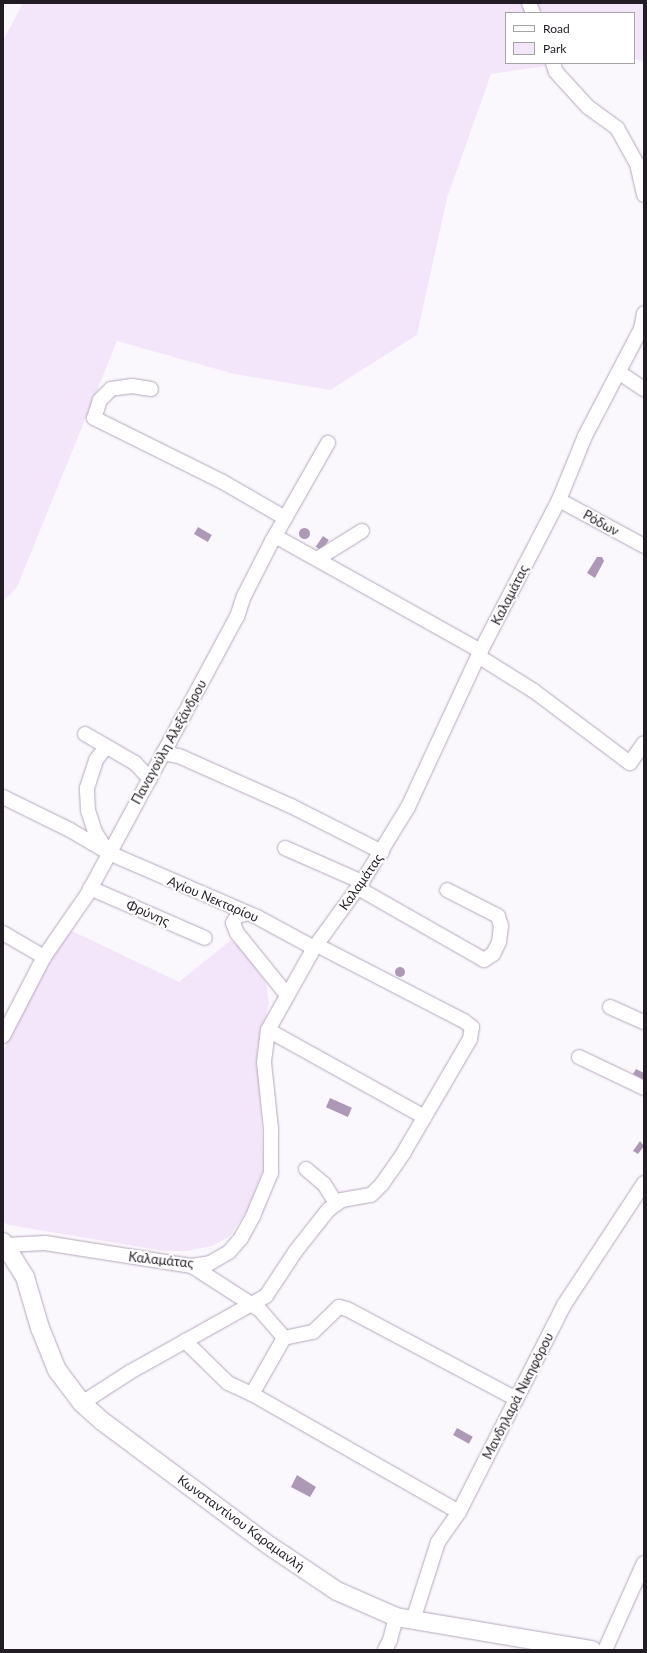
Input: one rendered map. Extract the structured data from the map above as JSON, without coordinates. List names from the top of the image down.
{
  "streets": {
    "main road": ["Κωνσταντίνου Καραμανλή"],
    "street": [
      "Ρόδων",
      "Καλαμάτας",
      "Παναγούλη Αλεξάνδρου",
      "Αγίου Νεκταρίου",
      "Φρύνης",
      "Μανδηλαρά Νικηφόρου"
    ]
  },
  "crossings": [
    ["Ρόδων", "Καλαμάτας"],
    ["Καλαμάτας", "Αγίου Νεκταρίου"],
    ["Καλαμάτας", "Κωνσταντίνου Καραμανλή"],
    ["Παναγούλη Αλεξάνδρου", "Αγίου Νεκταρίου"],
    ["Παναγούλη Αλεξάνδρου", "Φρύνης"],
    ["Μανδηλαρά Νικηφόρου", "Κωνσταντίνου Καραμανλή"]
  ],
  "legend": ["Road", "Park"]
}
